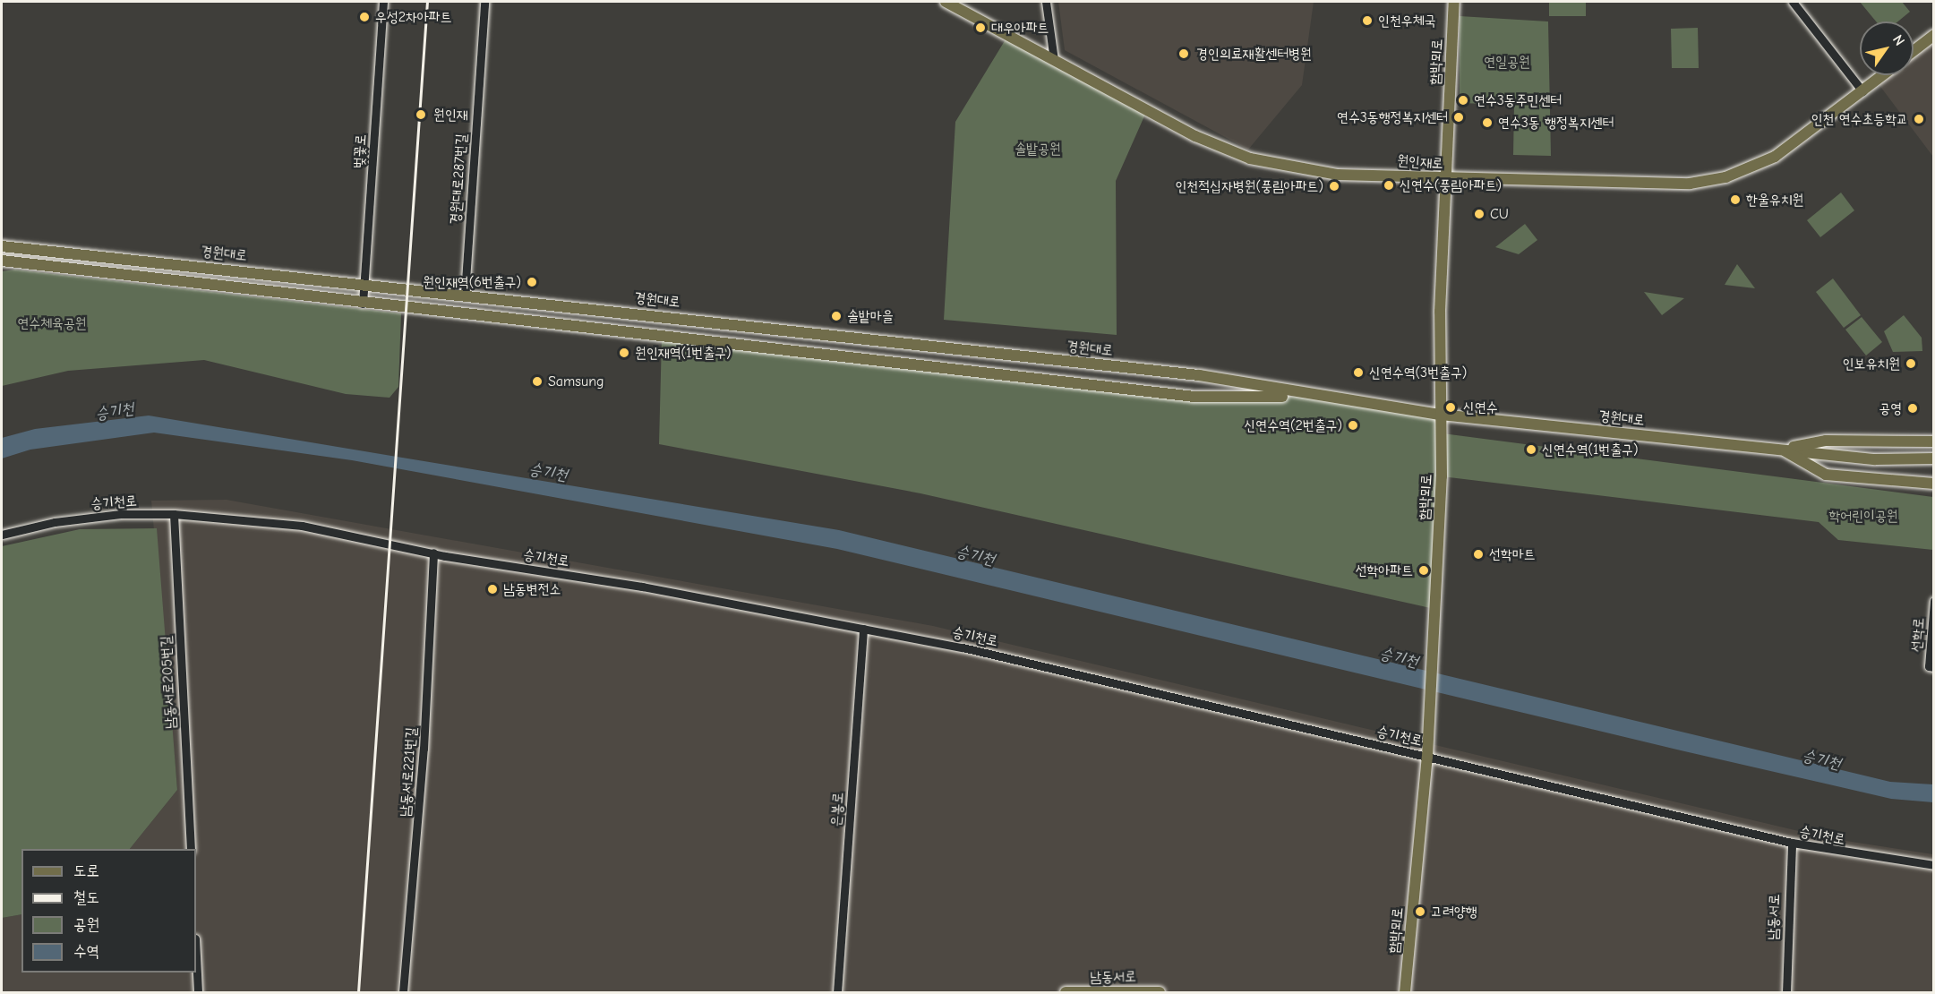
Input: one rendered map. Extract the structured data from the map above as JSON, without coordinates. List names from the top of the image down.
{
  "streets": {
    "main road": [
      "함박뫼로",
      "원인재로",
      "경원대로",
      "남동서로"
    ],
    "street": [
      "벚꽃로",
      "경원대로287번길",
      "승기천로",
      "선학로",
      "남동서로205번길",
      "남동서로221번길",
      "은봉로"
    ]
  },
  "crossings": [
    ["함박뫼로", "원인재로"],
    ["함박뫼로", "경원대로"],
    ["함박뫼로", "승기천로"],
    ["벚꽃로", "경원대로"],
    ["경원대로287번길", "경원대로"],
    ["승기천로", "남동서로205번길"],
    ["승기천로", "남동서로221번길"],
    ["승기천로", "은봉로"],
    ["승기천로", "남동서로"]
  ],
  "water": ["승기천"],
  "parks": [
    "연일공원",
    "솔밭공원",
    "연수체육공원",
    "학어린이공원"
  ],
  "places": [
    "우성2차아파트",
    "인천우체국",
    "대우아파트",
    "경인의료재활센터병원",
    "연수3동주민센터",
    "원인재",
    "연수3동행정복지센터",
    "인천 연수초등학교",
    "연수3동 행정복지센터",
    "신연수(풍림아파트)",
    "인천적십자병원(풍림아파트)",
    "한울유치원",
    "CU",
    "원인재역(6번출구)",
    "솔밭마을",
    "원인재역(1번출구)",
    "인보유치원",
    "신연수역(3번출구)",
    "Samsung",
    "신연수",
    "공영",
    "신연수역(2번출구)",
    "신연수역(1번출구)",
    "선학마트",
    "선학아파트",
    "남동변전소",
    "고려양행"
  ],
  "legend": [
    "도로",
    "철도",
    "공원",
    "수역"
  ],
  "north": "top right"
}
